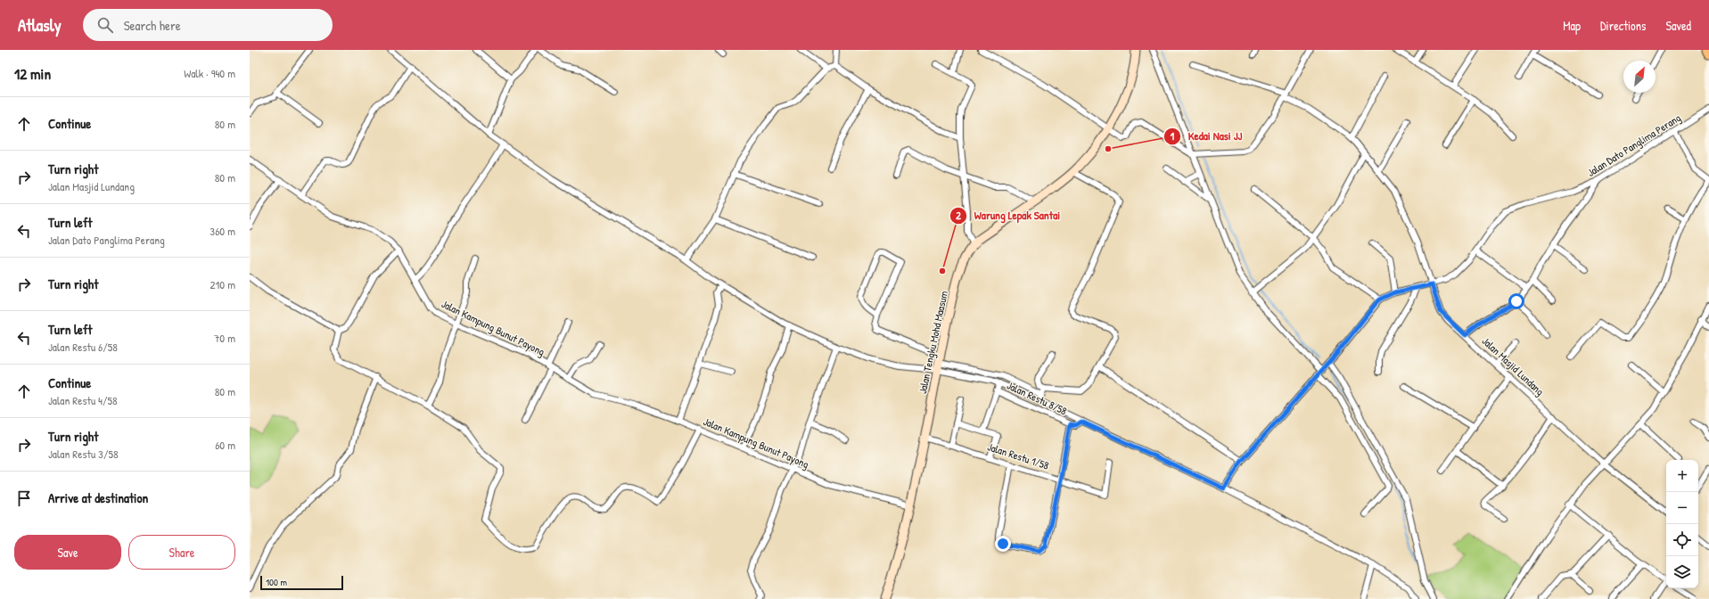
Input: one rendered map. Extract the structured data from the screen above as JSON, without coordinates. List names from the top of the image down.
{
  "streets": {
    "main road": ["Jalan Tengku Mohd Maasum"],
    "street": [
      "Jalan Dato Panglima Perang",
      "Jalan Kampung Bunut Payong",
      "Jalan Masjid Lundang",
      "Jalan Restu 8/58",
      "Jalan Restu 1/58"
    ]
  },
  "crossings": [
    ["Jalan Dato Panglima Perang", "Jalan Masjid Lundang"],
    ["Jalan Kampung Bunut Payong", "Jalan Tengku Mohd Maasum"],
    ["Jalan Tengku Mohd Maasum", "Jalan Restu 1/58"]
  ],
  "places": ["Kedai Nasi JJ", "Warung Lepak Santai"],
  "scale_bar": "100 m",
  "north": "top right",
  "page": {
    "header": "Atlasly",
    "search": "Search here",
    "nav": ["Map", "Directions", "Saved"],
    "heading": ["12 min", "Walk · 940 m"],
    "list": [
      ["Continue", "80 m"],
      ["Turn right", "Jalan Masjid Lundang", "80 m"],
      ["Turn left", "Jalan Dato Panglima Perang", "360 m"],
      ["Turn right", "210 m"],
      ["Turn left", "Jalan Restu 6/58", "70 m"],
      ["Continue", "Jalan Restu 4/58", "80 m"],
      ["Turn right", "Jalan Restu 3/58", "60 m"],
      "Arrive at destination"
    ],
    "map_buttons": ["+", "−"],
    "buttons": ["Save", "Share"],
    "scale": "100 m"
  }
}
